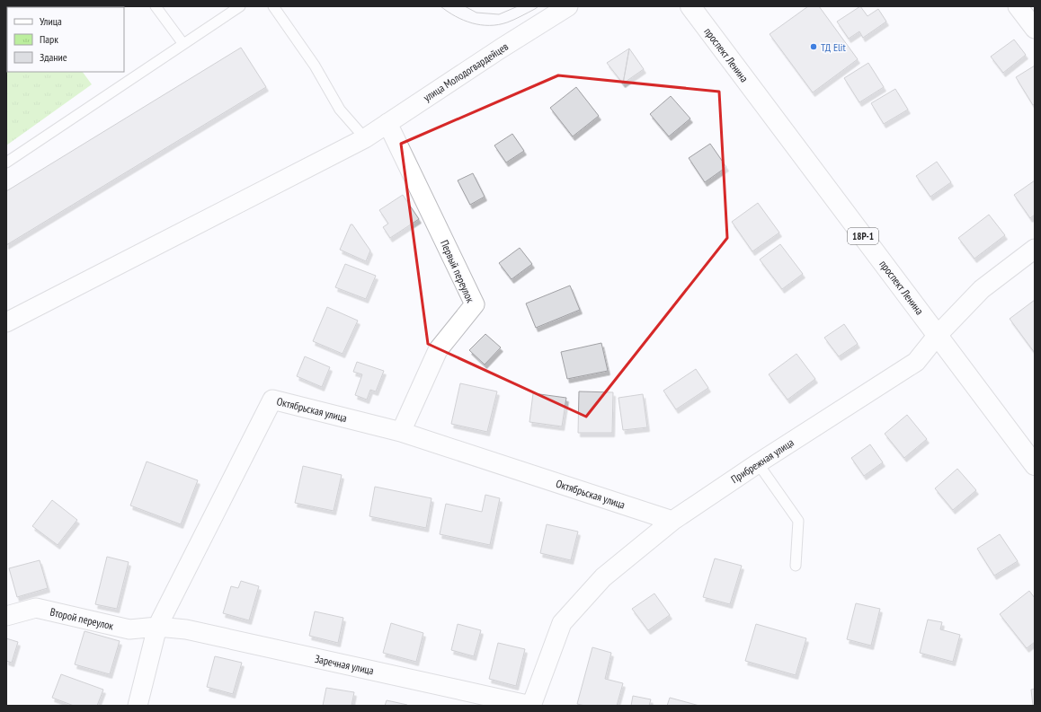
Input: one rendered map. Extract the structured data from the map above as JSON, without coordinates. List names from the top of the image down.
{
  "streets": {
    "main road": ["проспект Ленина", "18Р-1"],
    "street": [
      "улица Молодогвардейцев",
      "Первый переулок",
      "Октябрьская улица",
      "Прибрежная улица",
      "Второй переулок",
      "Заречная улица"
    ]
  },
  "crossings": [
    ["проспект Ленина", "Прибрежная улица"],
    ["улица Молодогвардейцев", "Первый переулок"],
    ["Первый переулок", "Октябрьская улица"],
    ["Октябрьская улица", "Прибрежная улица"],
    ["Октябрьская улица", "Второй переулок"],
    ["Октябрьская улица", "Заречная улица"],
    ["Прибрежная улица", "Заречная улица"],
    ["Второй переулок", "Заречная улица"]
  ],
  "places": ["ТД Elit"],
  "legend": ["Улица", "Парк", "Здание"]
}
